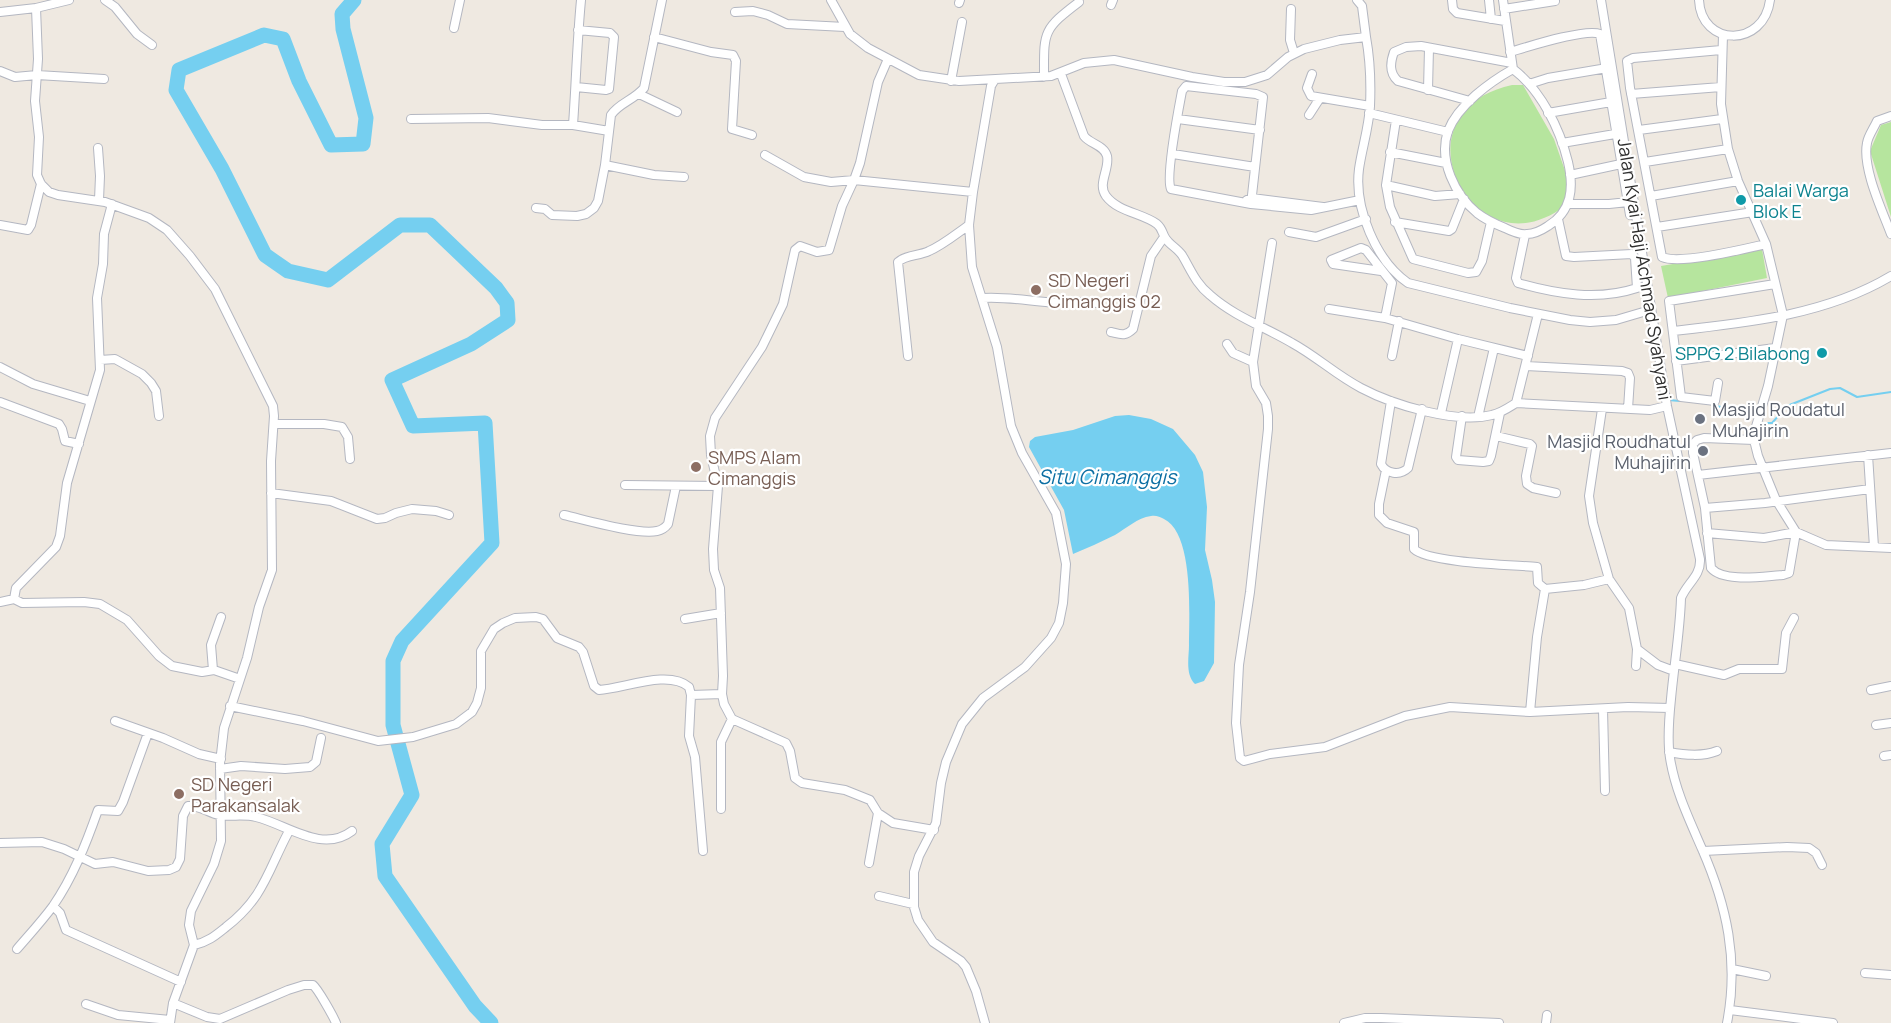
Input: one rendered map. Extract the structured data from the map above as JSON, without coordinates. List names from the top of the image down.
{
  "streets": {
    "street": ["Jalan Kyai Haji Achmad Syahyani"]
  },
  "water": ["Situ Cimanggis"],
  "places": [
    "Balai Warga Blok E",
    "SD Negeri Cimanggis 02",
    "SPPG 2 Bilabong",
    "Masjid Roudatul Muhajirin",
    "Masjid Roudhatul Muhajirin",
    "SMPS Alam Cimanggis",
    "SD Negeri Parakansalak"
  ]
}
